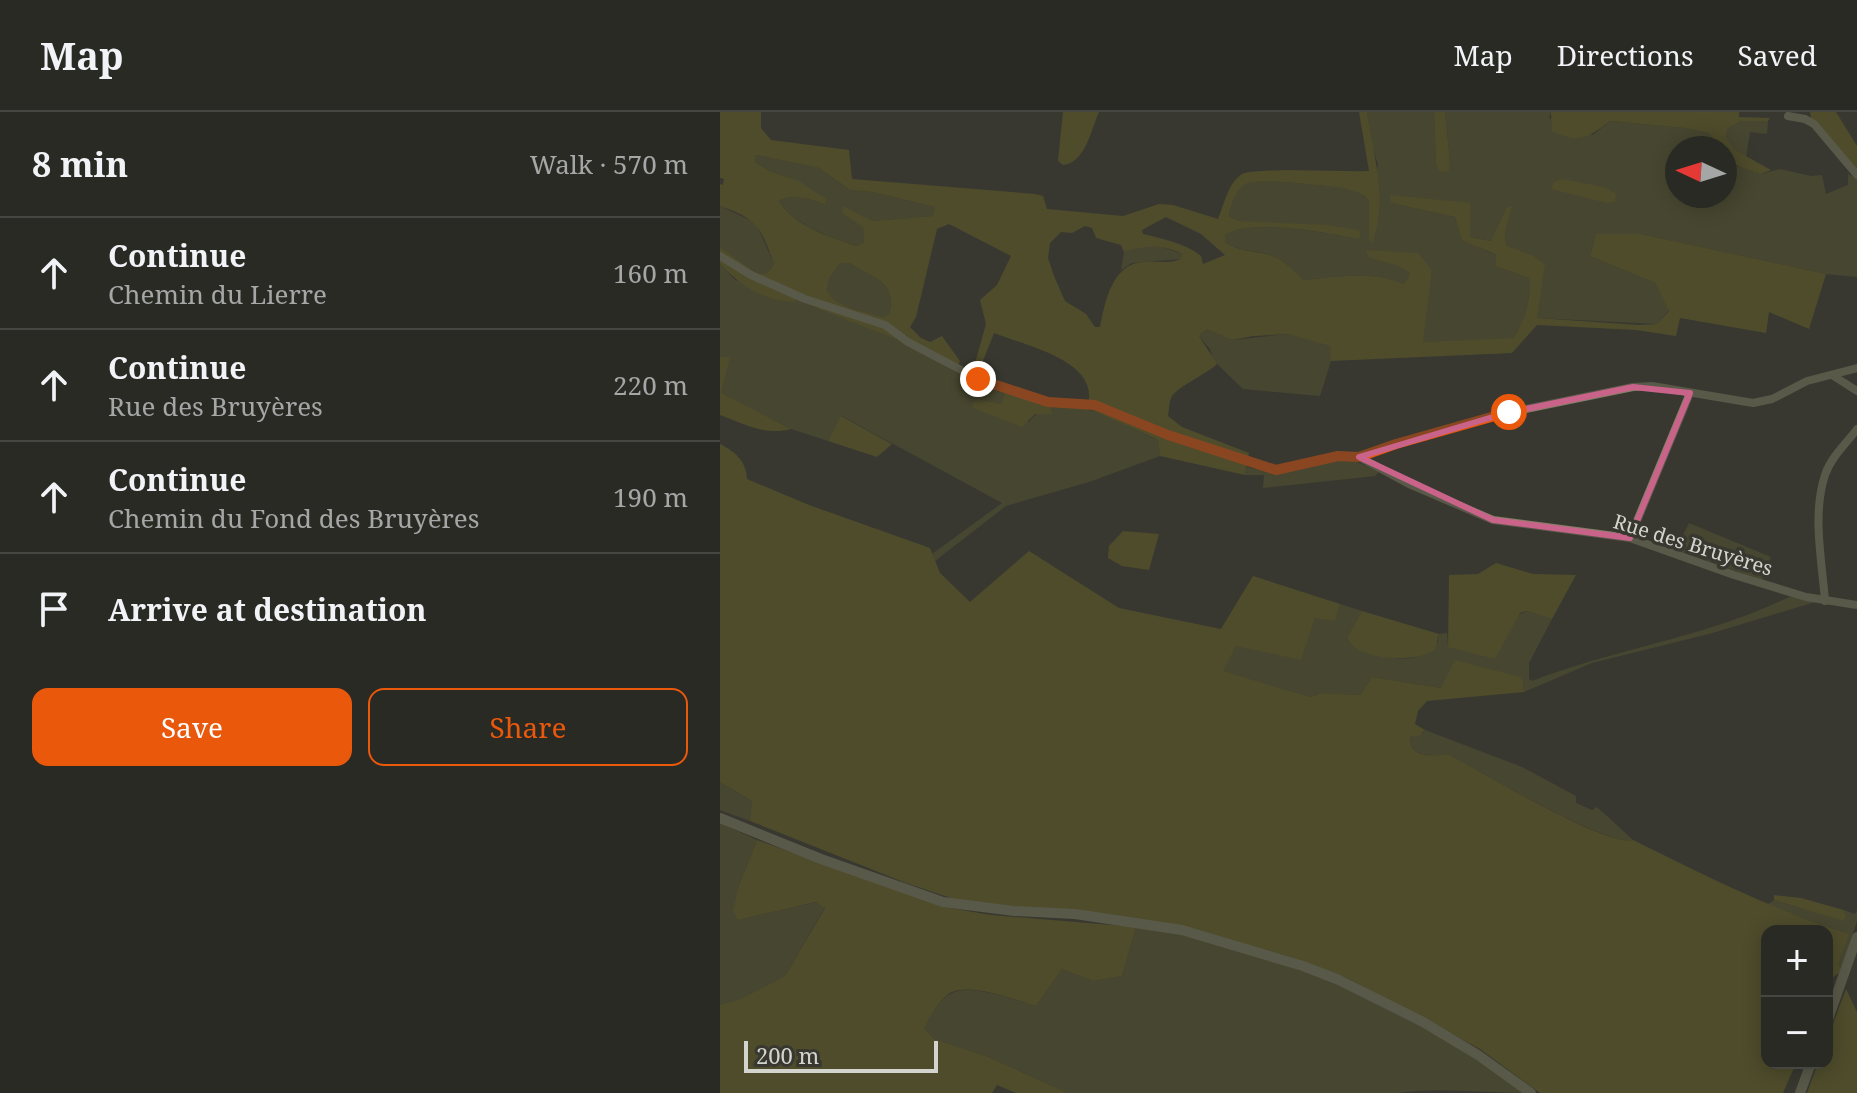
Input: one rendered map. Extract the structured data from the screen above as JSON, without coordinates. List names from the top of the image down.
{
  "streets": {
    "street": ["Rue des Bruyères"]
  },
  "scale_bar": "200 m",
  "north": "left",
  "page": {
    "header": "Map",
    "nav": ["Map", "Directions", "Saved"],
    "heading": ["8 min", "Walk · 570 m"],
    "list": [
      ["Continue", "Chemin du Lierre", "160 m"],
      ["Continue", "Rue des Bruyères", "220 m"],
      ["Continue", "Chemin du Fond des Bruyères", "190 m"],
      "Arrive at destination"
    ],
    "buttons": ["Save", "Share"],
    "map_buttons": ["+", "−"],
    "scale": "200 m"
  }
}
